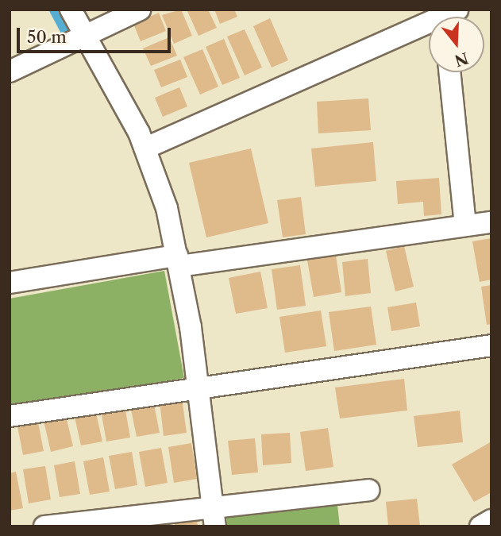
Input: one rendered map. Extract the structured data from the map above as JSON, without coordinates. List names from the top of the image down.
{
  "scale_bar": "50 m",
  "north": "bottom"
}
